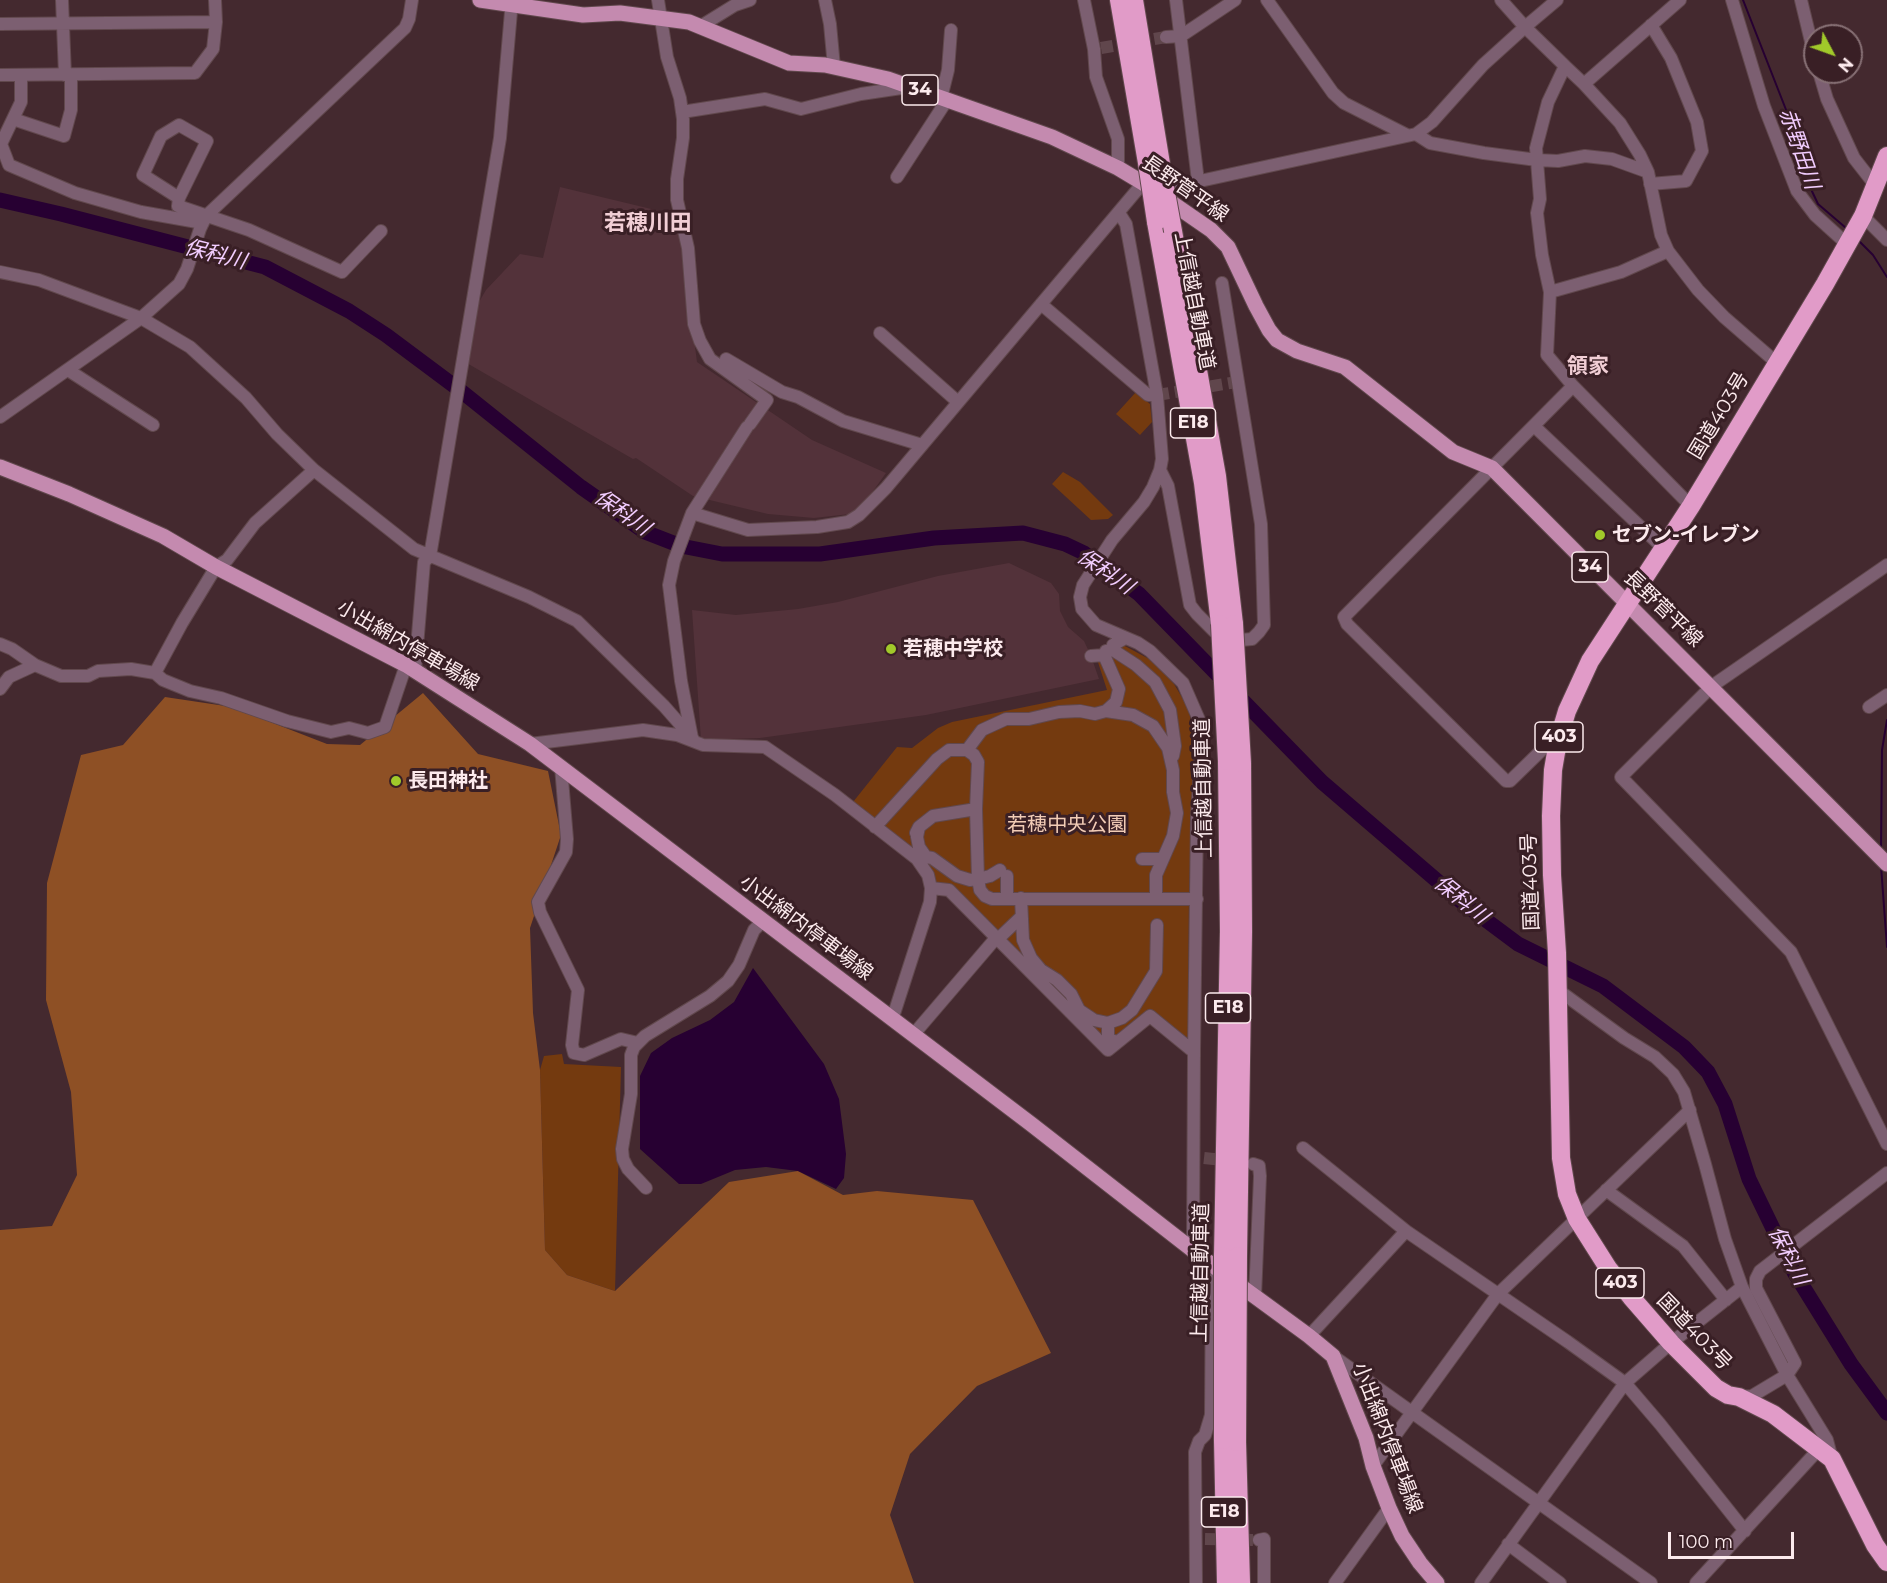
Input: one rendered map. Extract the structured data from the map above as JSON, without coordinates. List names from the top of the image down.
{
  "streets": {
    "highway": [
      "上信越自動車道",
      "国道403号",
      "E18",
      "403"
    ],
    "main road": ["34", "長野菅平線", "小出綿内停車場線"]
  },
  "crossings": [
    ["長野菅平線", "国道403号"],
    ["上信越自動車道", "小出綿内停車場線"]
  ],
  "districts": ["若穂川田", "領家"],
  "water": ["赤野田川", "保科川"],
  "parks": ["若穂中央公園"],
  "places": ["セブン-イレブン", "若穂中学校", "長田神社"],
  "scale_bar": "100 m",
  "north": "bottom right"
}
